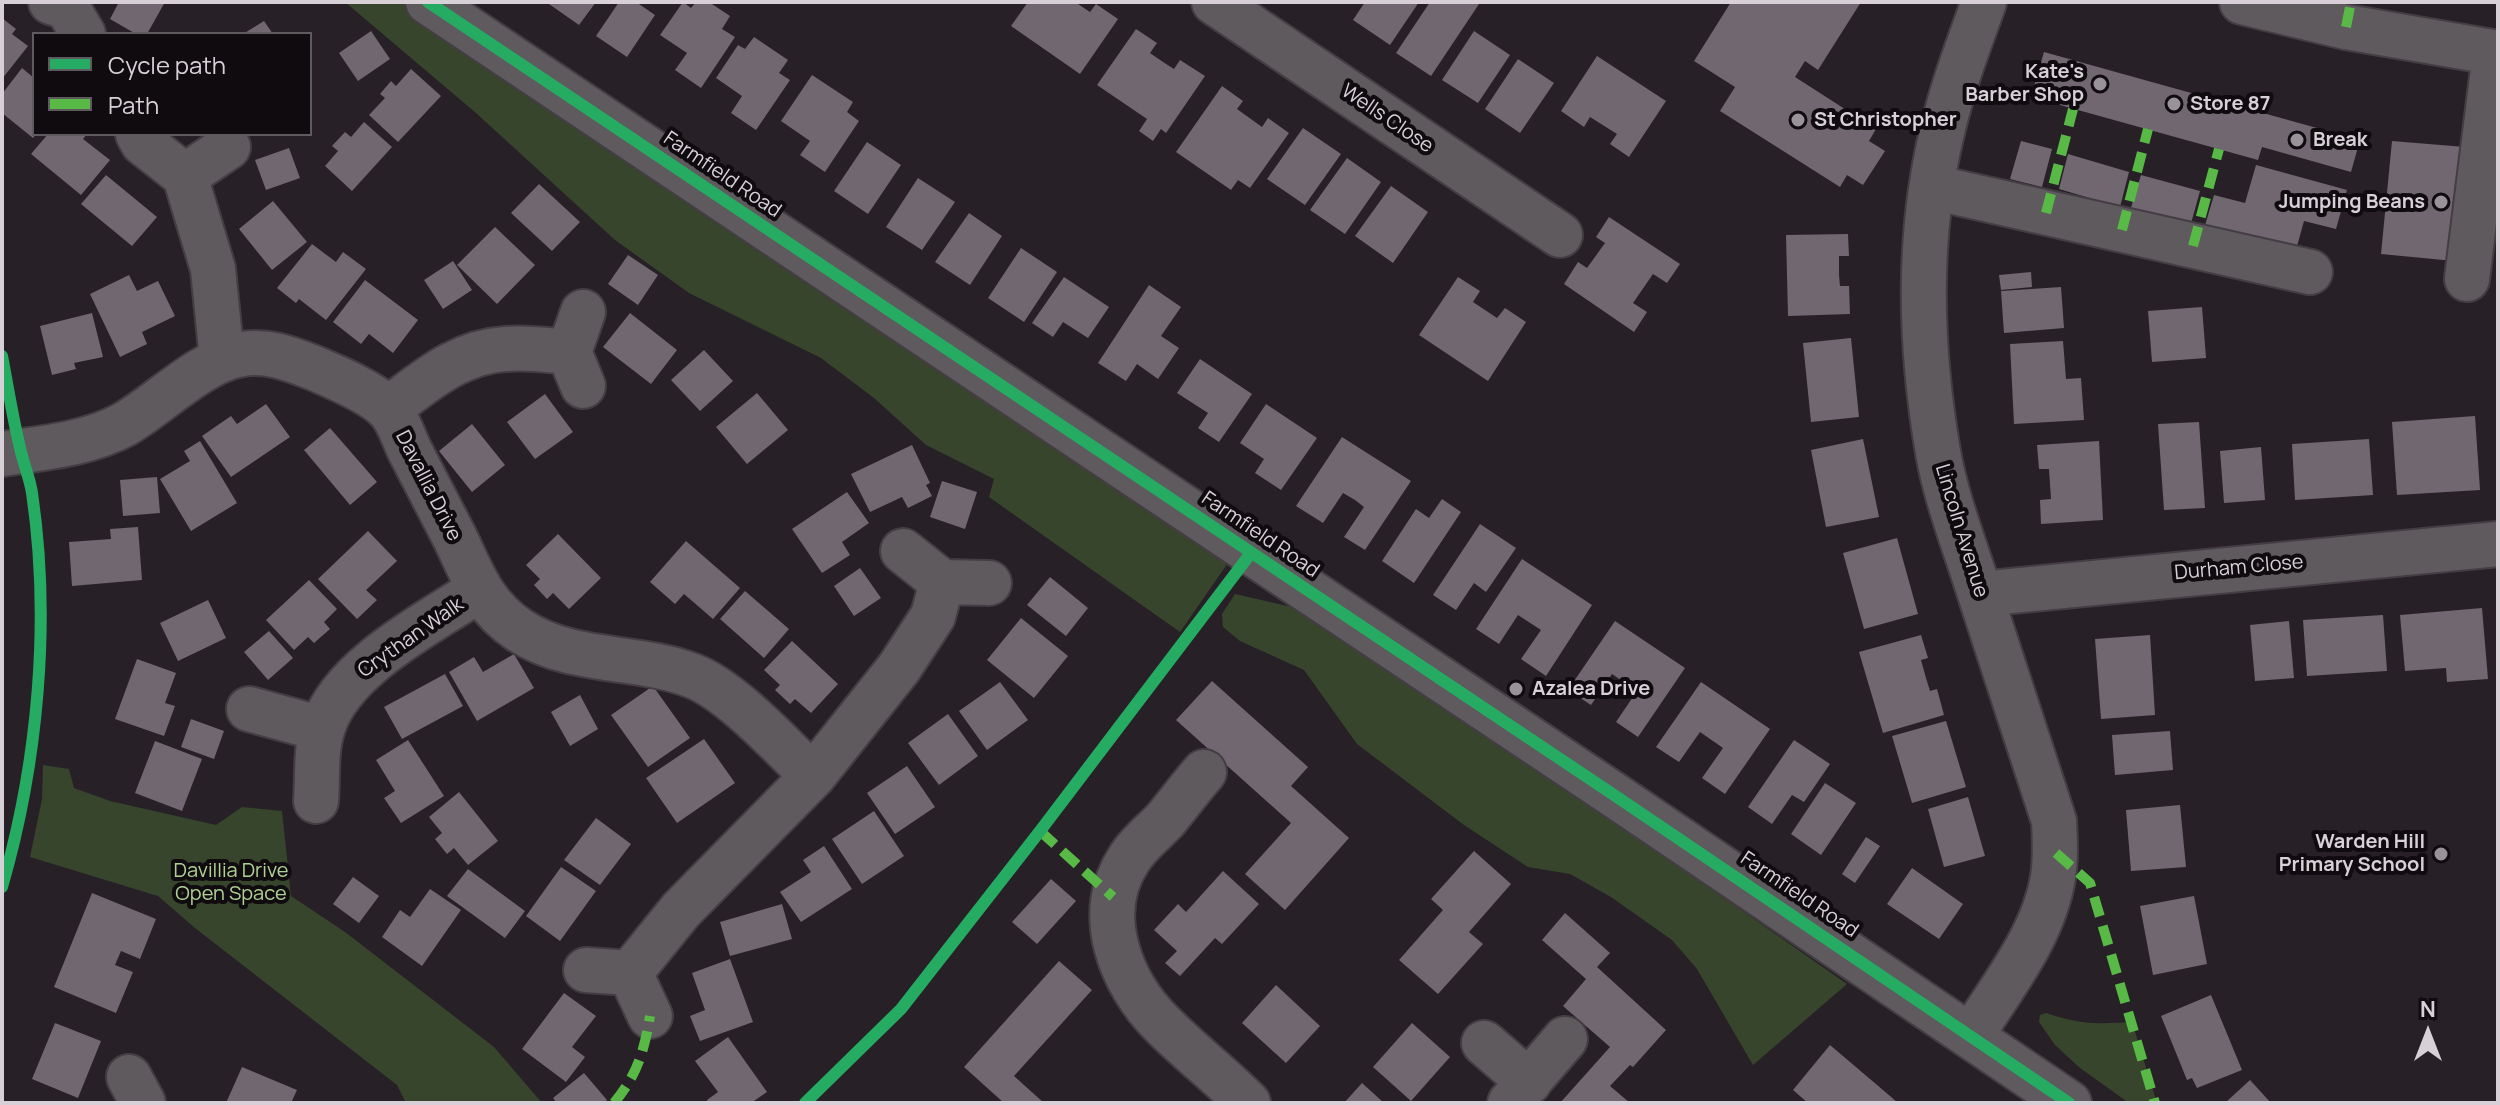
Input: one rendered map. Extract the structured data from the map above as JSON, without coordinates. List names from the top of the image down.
{
  "streets": {
    "street": [
      "Wells Close",
      "Farmfield Road",
      "Davallia Drive",
      "Lincoln Avenue",
      "Durham Close",
      "Crythan Walk"
    ]
  },
  "crossings": [
    ["Farmfield Road", "Lincoln Avenue"],
    ["Davallia Drive", "Crythan Walk"],
    ["Lincoln Avenue", "Durham Close"]
  ],
  "parks": ["Davillia Drive Open Space"],
  "places": [
    "Kate's Barber Shop",
    "Store 87",
    "St Christopher",
    "Break",
    "Jumping Beans",
    "Azalea Drive",
    "Warden Hill Primary School"
  ],
  "legend": ["Cycle path", "Path"],
  "north": "top"
}
